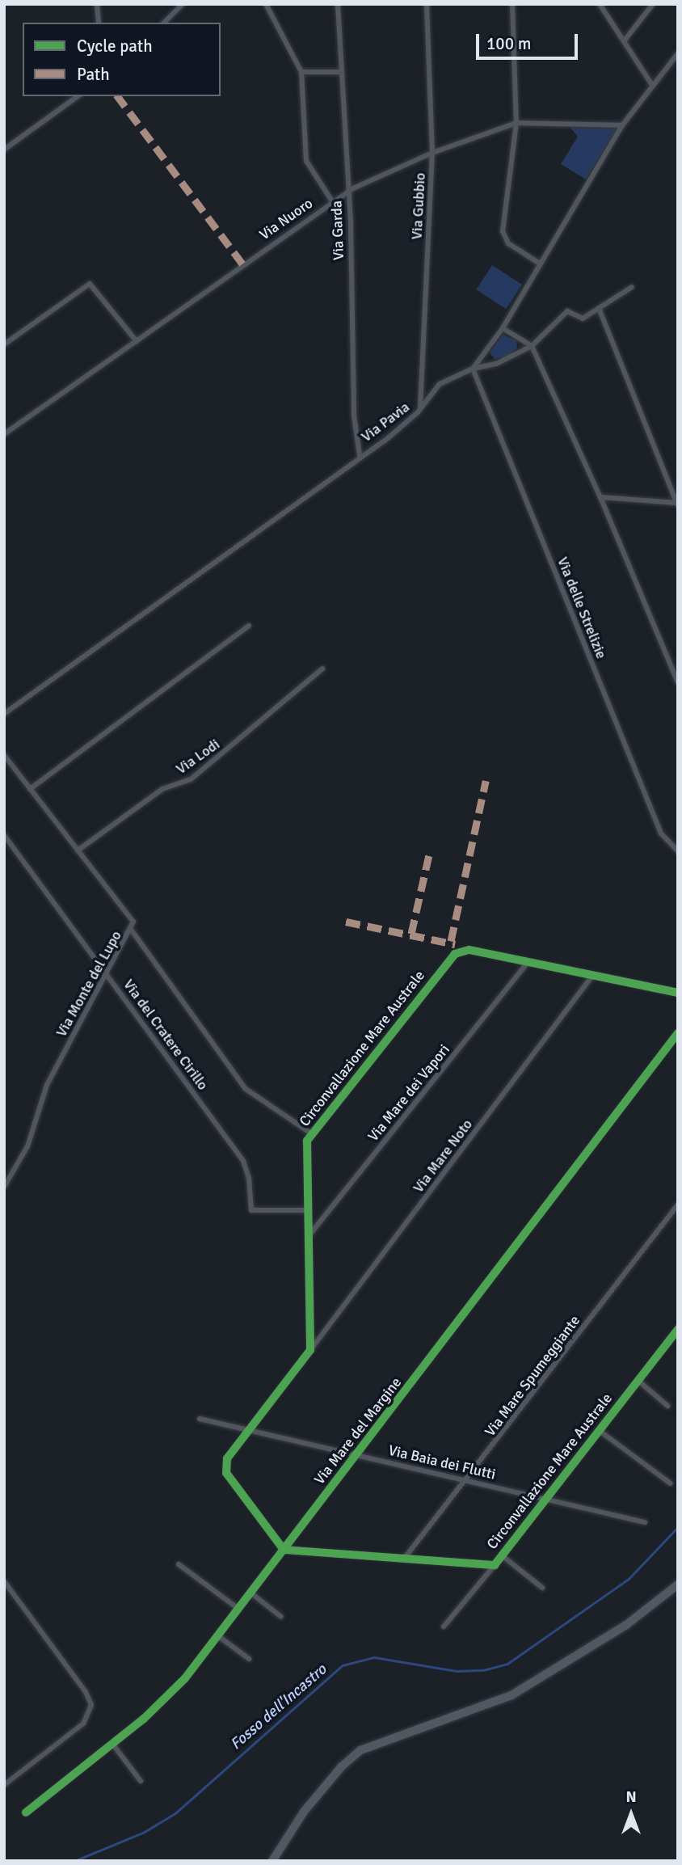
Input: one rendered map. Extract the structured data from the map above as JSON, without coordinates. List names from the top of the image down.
{
  "streets": {
    "street": [
      "Via Gubbio",
      "Via Nuoro",
      "Via Garda",
      "Via Pavia",
      "Via delle Strelizie",
      "Via Lodi",
      "Via Monte del Lupo",
      "Via del Cratere Cirillo",
      "Circonvallazione Mare Australe",
      "Via Mare dei Vapori",
      "Via Mare Noto",
      "Via Mare Spumeggiante",
      "Via Mare del Margine",
      "Via Baia dei Flutti"
    ]
  },
  "crossings": [
    ["Via Gubbio", "Via Nuoro"],
    ["Via Gubbio", "Via Pavia"],
    ["Via Nuoro", "Via Garda"],
    ["Via Nuoro", "Via Pavia"],
    ["Via Garda", "Via Pavia"],
    ["Via Pavia", "Via delle Strelizie"],
    ["Via Lodi", "Via Monte del Lupo"],
    ["Via Monte del Lupo", "Via del Cratere Cirillo"],
    ["Via del Cratere Cirillo", "Circonvallazione Mare Australe"],
    ["Circonvallazione Mare Australe", "Via Mare dei Vapori"],
    ["Circonvallazione Mare Australe", "Via Mare Noto"],
    ["Circonvallazione Mare Australe", "Via Mare Spumeggiante"],
    ["Circonvallazione Mare Australe", "Via Mare del Margine"],
    ["Circonvallazione Mare Australe", "Via Baia dei Flutti"],
    ["Via Mare Spumeggiante", "Via Baia dei Flutti"],
    ["Via Mare del Margine", "Via Baia dei Flutti"]
  ],
  "water": ["Fosso dell'Incastro"],
  "legend": ["Cycle path", "Path"],
  "scale_bar": "100 m",
  "north": "top"
}
